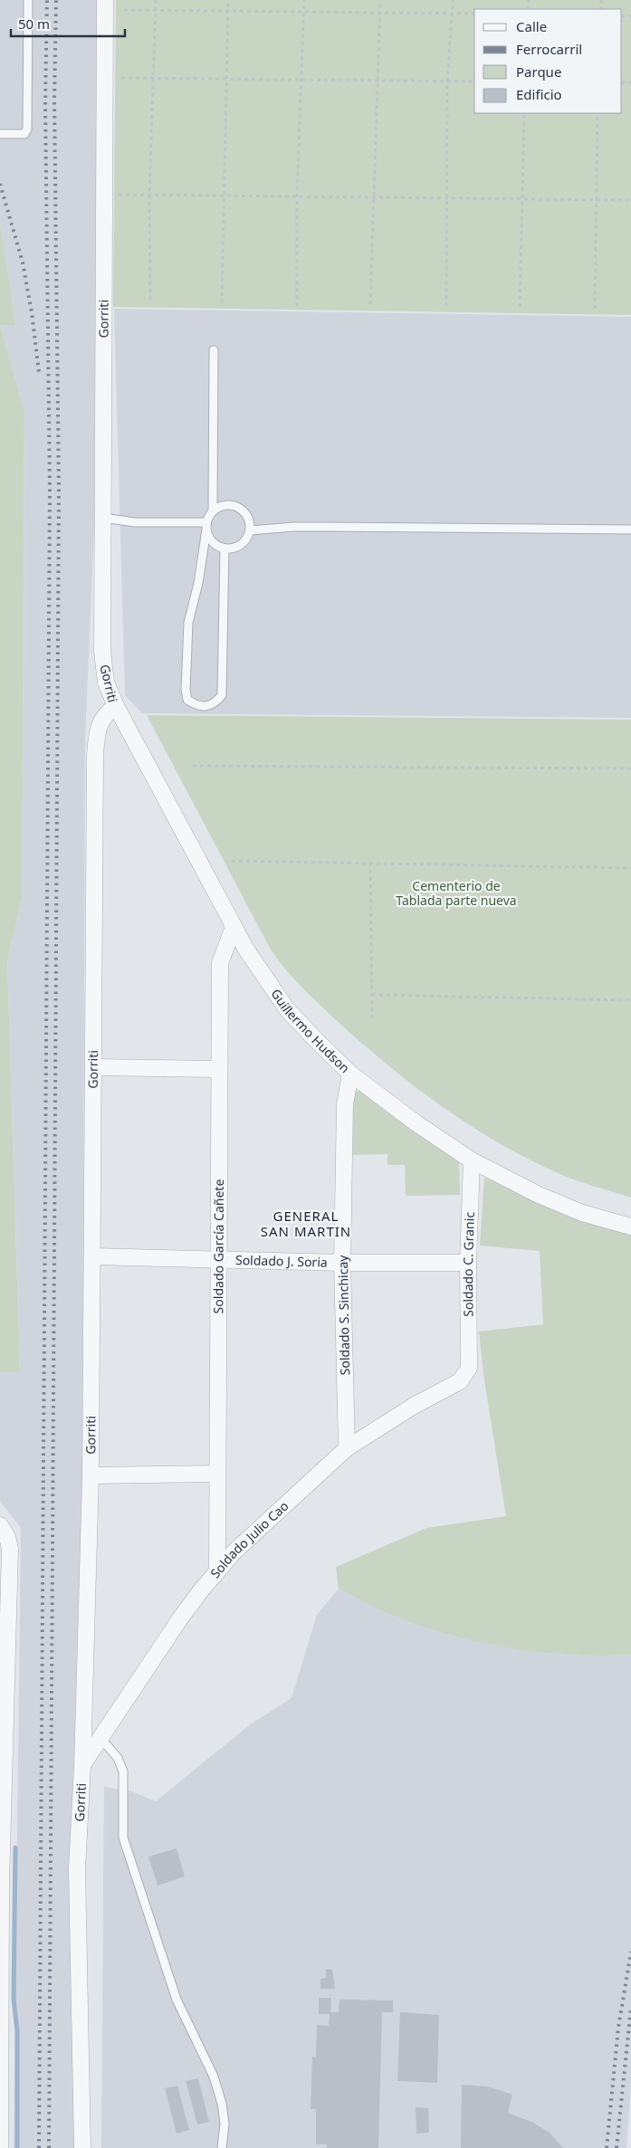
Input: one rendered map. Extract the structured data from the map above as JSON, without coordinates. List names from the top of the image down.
{
  "streets": {
    "street": [
      "Gorriti",
      "Guillermo Hudson",
      "Soldado García Cañete",
      "Soldado J. Soria",
      "Soldado C. Granic",
      "Soldado S. Sinchicay",
      "Soldado Julio Cao"
    ]
  },
  "crossings": [
    ["Gorriti", "Guillermo Hudson"],
    ["Gorriti", "Soldado J. Soria"],
    ["Gorriti", "Soldado Julio Cao"],
    ["Guillermo Hudson", "Soldado García Cañete"],
    ["Guillermo Hudson", "Soldado C. Granic"],
    ["Guillermo Hudson", "Soldado S. Sinchicay"],
    ["Soldado García Cañete", "Soldado J. Soria"],
    ["Soldado García Cañete", "Soldado Julio Cao"],
    ["Soldado J. Soria", "Soldado C. Granic"],
    ["Soldado J. Soria", "Soldado S. Sinchicay"],
    ["Soldado C. Granic", "Soldado Julio Cao"],
    ["Soldado S. Sinchicay", "Soldado Julio Cao"]
  ],
  "districts": ["GENERAL SAN MARTIN"],
  "parks": ["Cementerio de Tablada parte nueva"],
  "legend": [
    "Calle",
    "Ferrocarril",
    "Parque",
    "Edificio"
  ],
  "scale_bar": "50 m"
}
